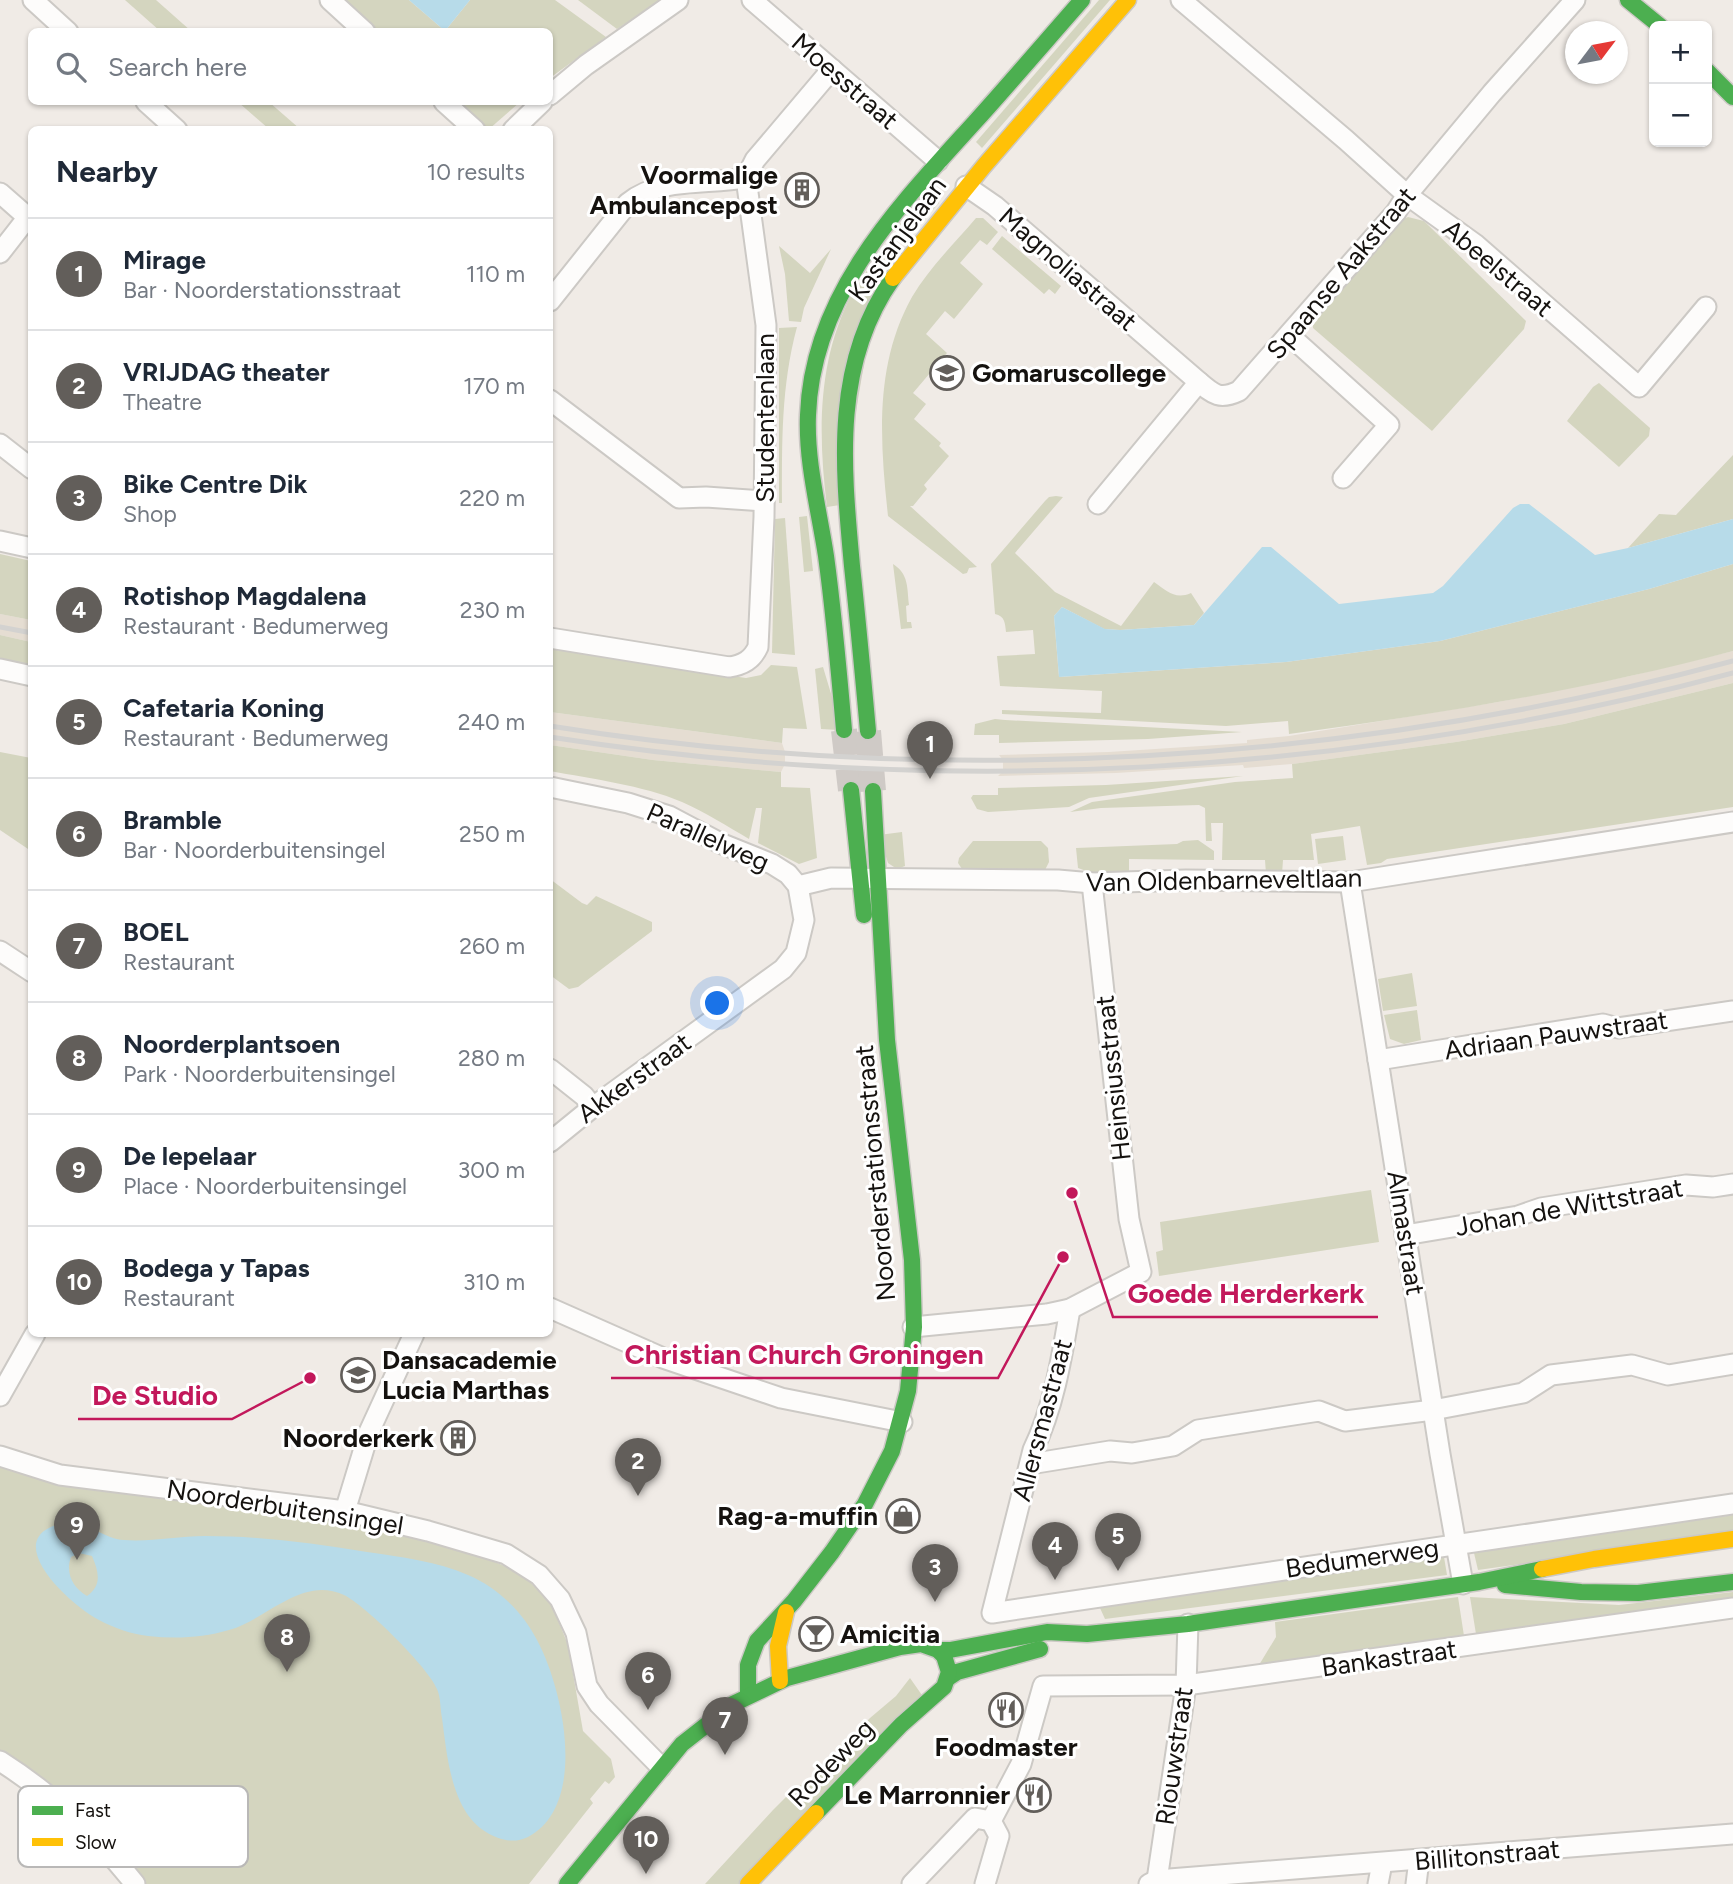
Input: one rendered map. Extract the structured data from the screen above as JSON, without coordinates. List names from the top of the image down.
{
  "streets": {
    "street": [
      "Moesstraat",
      "Kastanjelaan",
      "Abeelstraat",
      "Magnoliastraat",
      "Spaanse Aakstraat",
      "Studentenlaan",
      "Parallelweg",
      "Van Oldenbarneveltlaan",
      "Adriaan Pauwstraat",
      "Akkerstraat",
      "Heinsiusstraat",
      "Noorderstationsstraat",
      "Johan de Wittstraat",
      "Almastraat",
      "Allersmastraat",
      "Noorderbuitensingel",
      "Bedumerweg",
      "Bankastraat",
      "Riouwstraat",
      "Rodeweg",
      "Billitonstraat"
    ]
  },
  "crossings": [
    ["Moesstraat", "Kastanjelaan"],
    ["Moesstraat", "Magnoliastraat"],
    ["Kastanjelaan", "Magnoliastraat"],
    ["Abeelstraat", "Spaanse Aakstraat"],
    ["Magnoliastraat", "Spaanse Aakstraat"],
    ["Parallelweg", "Van Oldenbarneveltlaan"],
    ["Parallelweg", "Akkerstraat"],
    ["Parallelweg", "Noorderstationsstraat"],
    ["Van Oldenbarneveltlaan", "Heinsiusstraat"],
    ["Van Oldenbarneveltlaan", "Noorderstationsstraat"],
    ["Van Oldenbarneveltlaan", "Almastraat"],
    ["Adriaan Pauwstraat", "Almastraat"],
    ["Heinsiusstraat", "Allersmastraat"],
    ["Noorderstationsstraat", "Bedumerweg"],
    ["Johan de Wittstraat", "Almastraat"],
    ["Almastraat", "Bedumerweg"],
    ["Allersmastraat", "Bedumerweg"],
    ["Noorderbuitensingel", "Bedumerweg"],
    ["Bedumerweg", "Riouwstraat"],
    ["Bedumerweg", "Rodeweg"],
    ["Bankastraat", "Riouwstraat"],
    ["Riouwstraat", "Billitonstraat"]
  ],
  "places": {
    "building": ["Voormalige Ambulancepost", "Noorderkerk"],
    "school or university": ["Gomaruscollege", "Dansacademie Lucia Marthas"],
    "other": ["Goede Herderkerk", "Christian Church Groningen", "De Studio"],
    "shop": ["Rag-a-muffin"],
    "bar": ["Amicitia"],
    "restaurant": ["Foodmaster", "Le Marronnier"]
  },
  "legend": ["Fast", "Slow"],
  "north": "top right",
  "page": {
    "map_buttons": ["+", "−"],
    "search": "Search here",
    "heading": ["Nearby", "10 results"],
    "list": [
      {
        "mark": "1",
        "name": "Mirage",
        "note": "Bar · Noorderstationsstraat",
        "value": "110 m"
      },
      {
        "mark": "2",
        "name": "VRIJDAG theater",
        "note": "Theatre",
        "value": "170 m"
      },
      {
        "mark": "3",
        "name": "Bike Centre Dik",
        "note": "Shop",
        "value": "220 m"
      },
      {
        "mark": "4",
        "name": "Rotishop Magdalena",
        "note": "Restaurant · Bedumerweg",
        "value": "230 m"
      },
      {
        "mark": "5",
        "name": "Cafetaria Koning",
        "note": "Restaurant · Bedumerweg",
        "value": "240 m"
      },
      {
        "mark": "6",
        "name": "Bramble",
        "note": "Bar · Noorderbuitensingel",
        "value": "250 m"
      },
      {
        "mark": "7",
        "name": "BOEL",
        "note": "Restaurant",
        "value": "260 m"
      },
      {
        "mark": "8",
        "name": "Noorderplantsoen",
        "note": "Park · Noorderbuitensingel",
        "value": "280 m"
      },
      {
        "mark": "9",
        "name": "De lepelaar",
        "note": "Place · Noorderbuitensingel",
        "value": "300 m"
      },
      {
        "mark": "10",
        "name": "Bodega y Tapas",
        "note": "Restaurant",
        "value": "310 m"
      }
    ],
    "pins": [
      "1",
      "2",
      "9",
      "5",
      "4",
      "3",
      "8",
      "6",
      "7",
      "10"
    ]
  }
}
